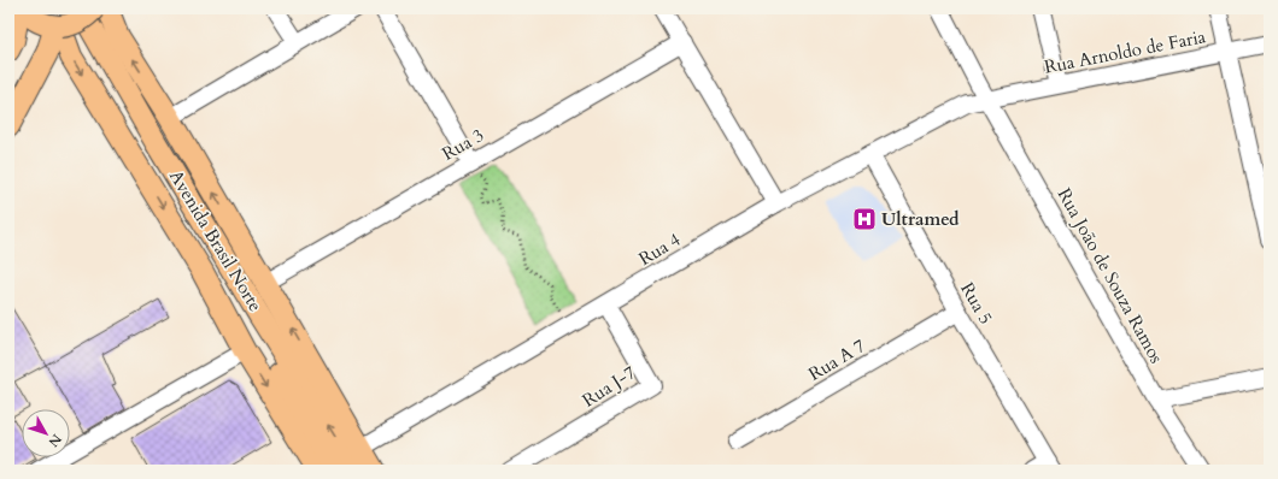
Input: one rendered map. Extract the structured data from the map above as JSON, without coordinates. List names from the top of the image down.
{
  "streets": {
    "main road": ["Avenida Brasil Norte"],
    "street": [
      "Rua Arnoldo de Faria",
      "Rua 3",
      "Rua 4",
      "Rua João de Souza Ramos",
      "Rua 5",
      "Rua A 7",
      "Rua J-7"
    ]
  },
  "crossings": [
    ["Rua Arnoldo de Faria", "Rua 4"],
    ["Rua Arnoldo de Faria", "Rua João de Souza Ramos"],
    ["Rua 3", "Avenida Brasil Norte"],
    ["Avenida Brasil Norte", "Rua 4"],
    ["Rua 4", "Rua João de Souza Ramos"],
    ["Rua 4", "Rua 5"],
    ["Rua 4", "Rua J-7"],
    ["Rua 5", "Rua A 7"]
  ],
  "places": {
    "hospital": ["Ultramed"]
  },
  "north": "bottom right"
}
